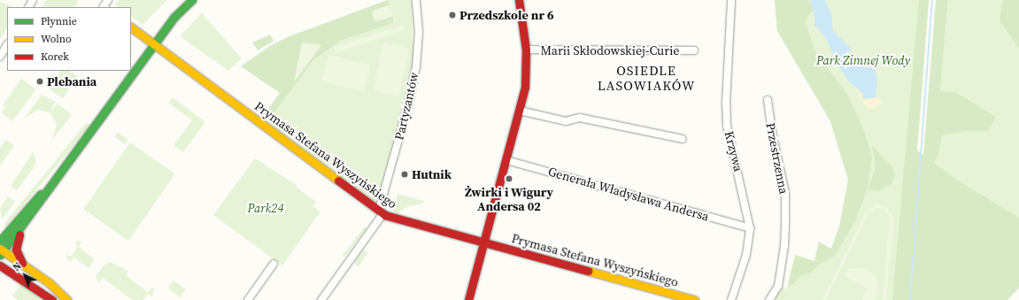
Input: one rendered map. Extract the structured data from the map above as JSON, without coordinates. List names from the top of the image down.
{
  "streets": {
    "street": [
      "Marii Skłodowskiej-Curie",
      "Partyzantów",
      "Krzywa",
      "Prymasa Stefana Wyszyńskiego",
      "Przestrzenna",
      "Generała Władysława Andersa"
    ]
  },
  "crossings": [
    ["Partyzantów", "Prymasa Stefana Wyszyńskiego"],
    ["Krzywa", "Generała Władysława Andersa"]
  ],
  "districts": ["OSIEDLE LASOWIAKÓW"],
  "parks": ["Park Zimnej Wody", "Park24"],
  "places": [
    "Przedszkole nr 6",
    "Plebania",
    "Hutnik",
    "Żwirki i Wigury Andersa 02"
  ],
  "legend": ["Płynnie", "Wolno", "Korek"],
  "north": "top left"
}
